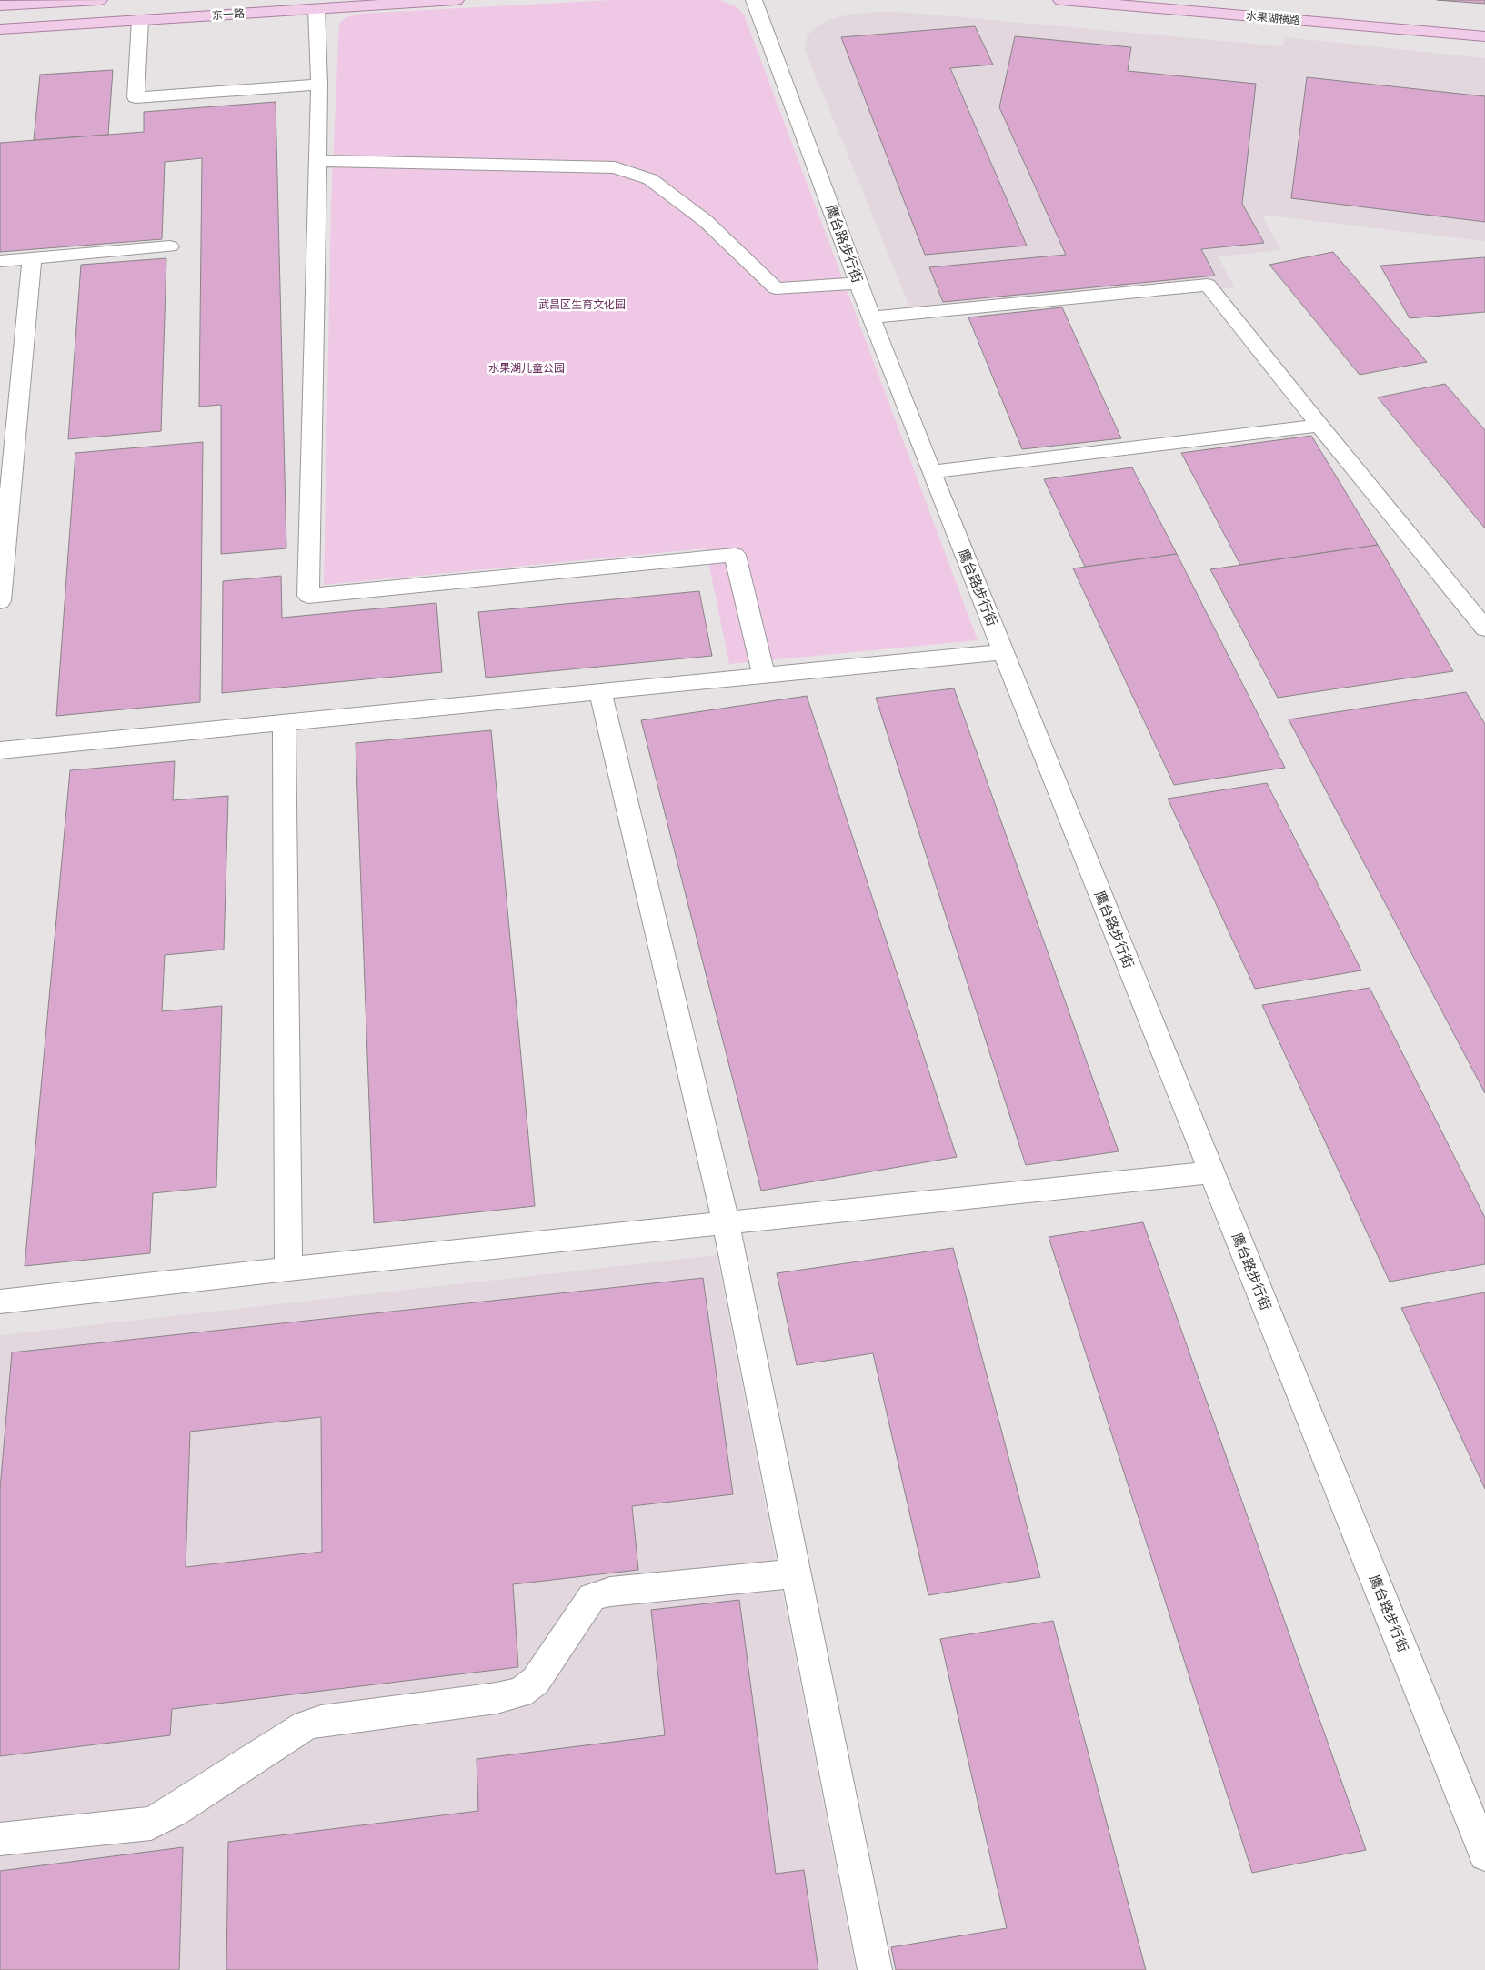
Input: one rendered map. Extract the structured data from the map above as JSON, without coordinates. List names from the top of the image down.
{
  "streets": {
    "main road": ["东一路", "水果湖横路"],
    "street": ["鹰台路步行街"]
  },
  "parks": ["武昌区生育文化园", "水果湖儿童公园"]
}
